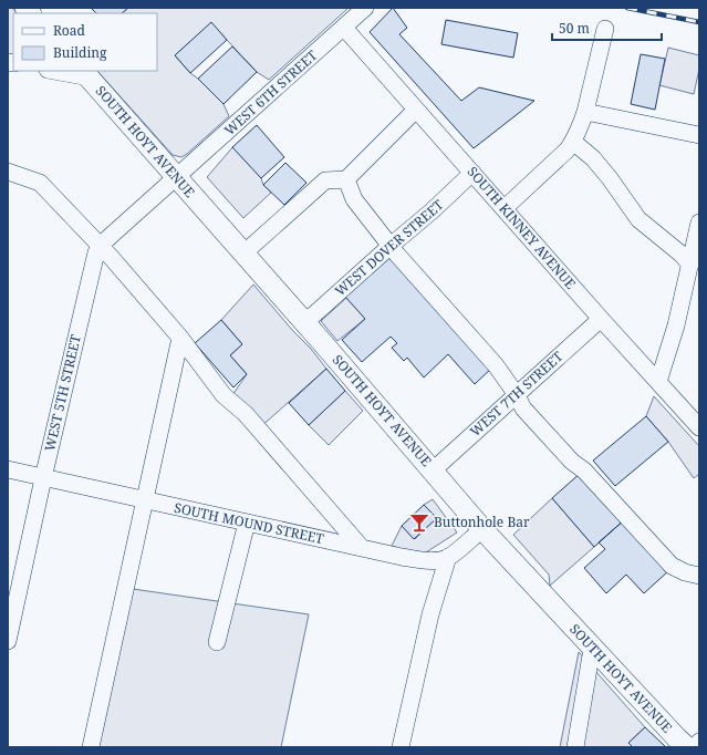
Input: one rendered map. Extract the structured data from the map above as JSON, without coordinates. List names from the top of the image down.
{
  "streets": {
    "main road": ["SOUTH HOYT AVENUE"],
    "street": [
      "WEST 6TH STREET",
      "SOUTH KINNEY AVENUE",
      "WEST DOVER STREET",
      "WEST 5TH STREET",
      "WEST 7TH STREET",
      "SOUTH MOUND STREET"
    ]
  },
  "crossings": [
    ["WEST 6TH STREET", "SOUTH HOYT AVENUE"],
    ["WEST 6TH STREET", "SOUTH KINNEY AVENUE"],
    ["SOUTH HOYT AVENUE", "WEST DOVER STREET"],
    ["SOUTH HOYT AVENUE", "WEST 7TH STREET"],
    ["SOUTH KINNEY AVENUE", "WEST DOVER STREET"],
    ["SOUTH KINNEY AVENUE", "WEST 7TH STREET"],
    ["WEST 5TH STREET", "SOUTH MOUND STREET"]
  ],
  "places": {
    "bar": ["Buttonhole Bar"]
  },
  "legend": ["Road", "Building"],
  "scale_bar": "50 m"
}
